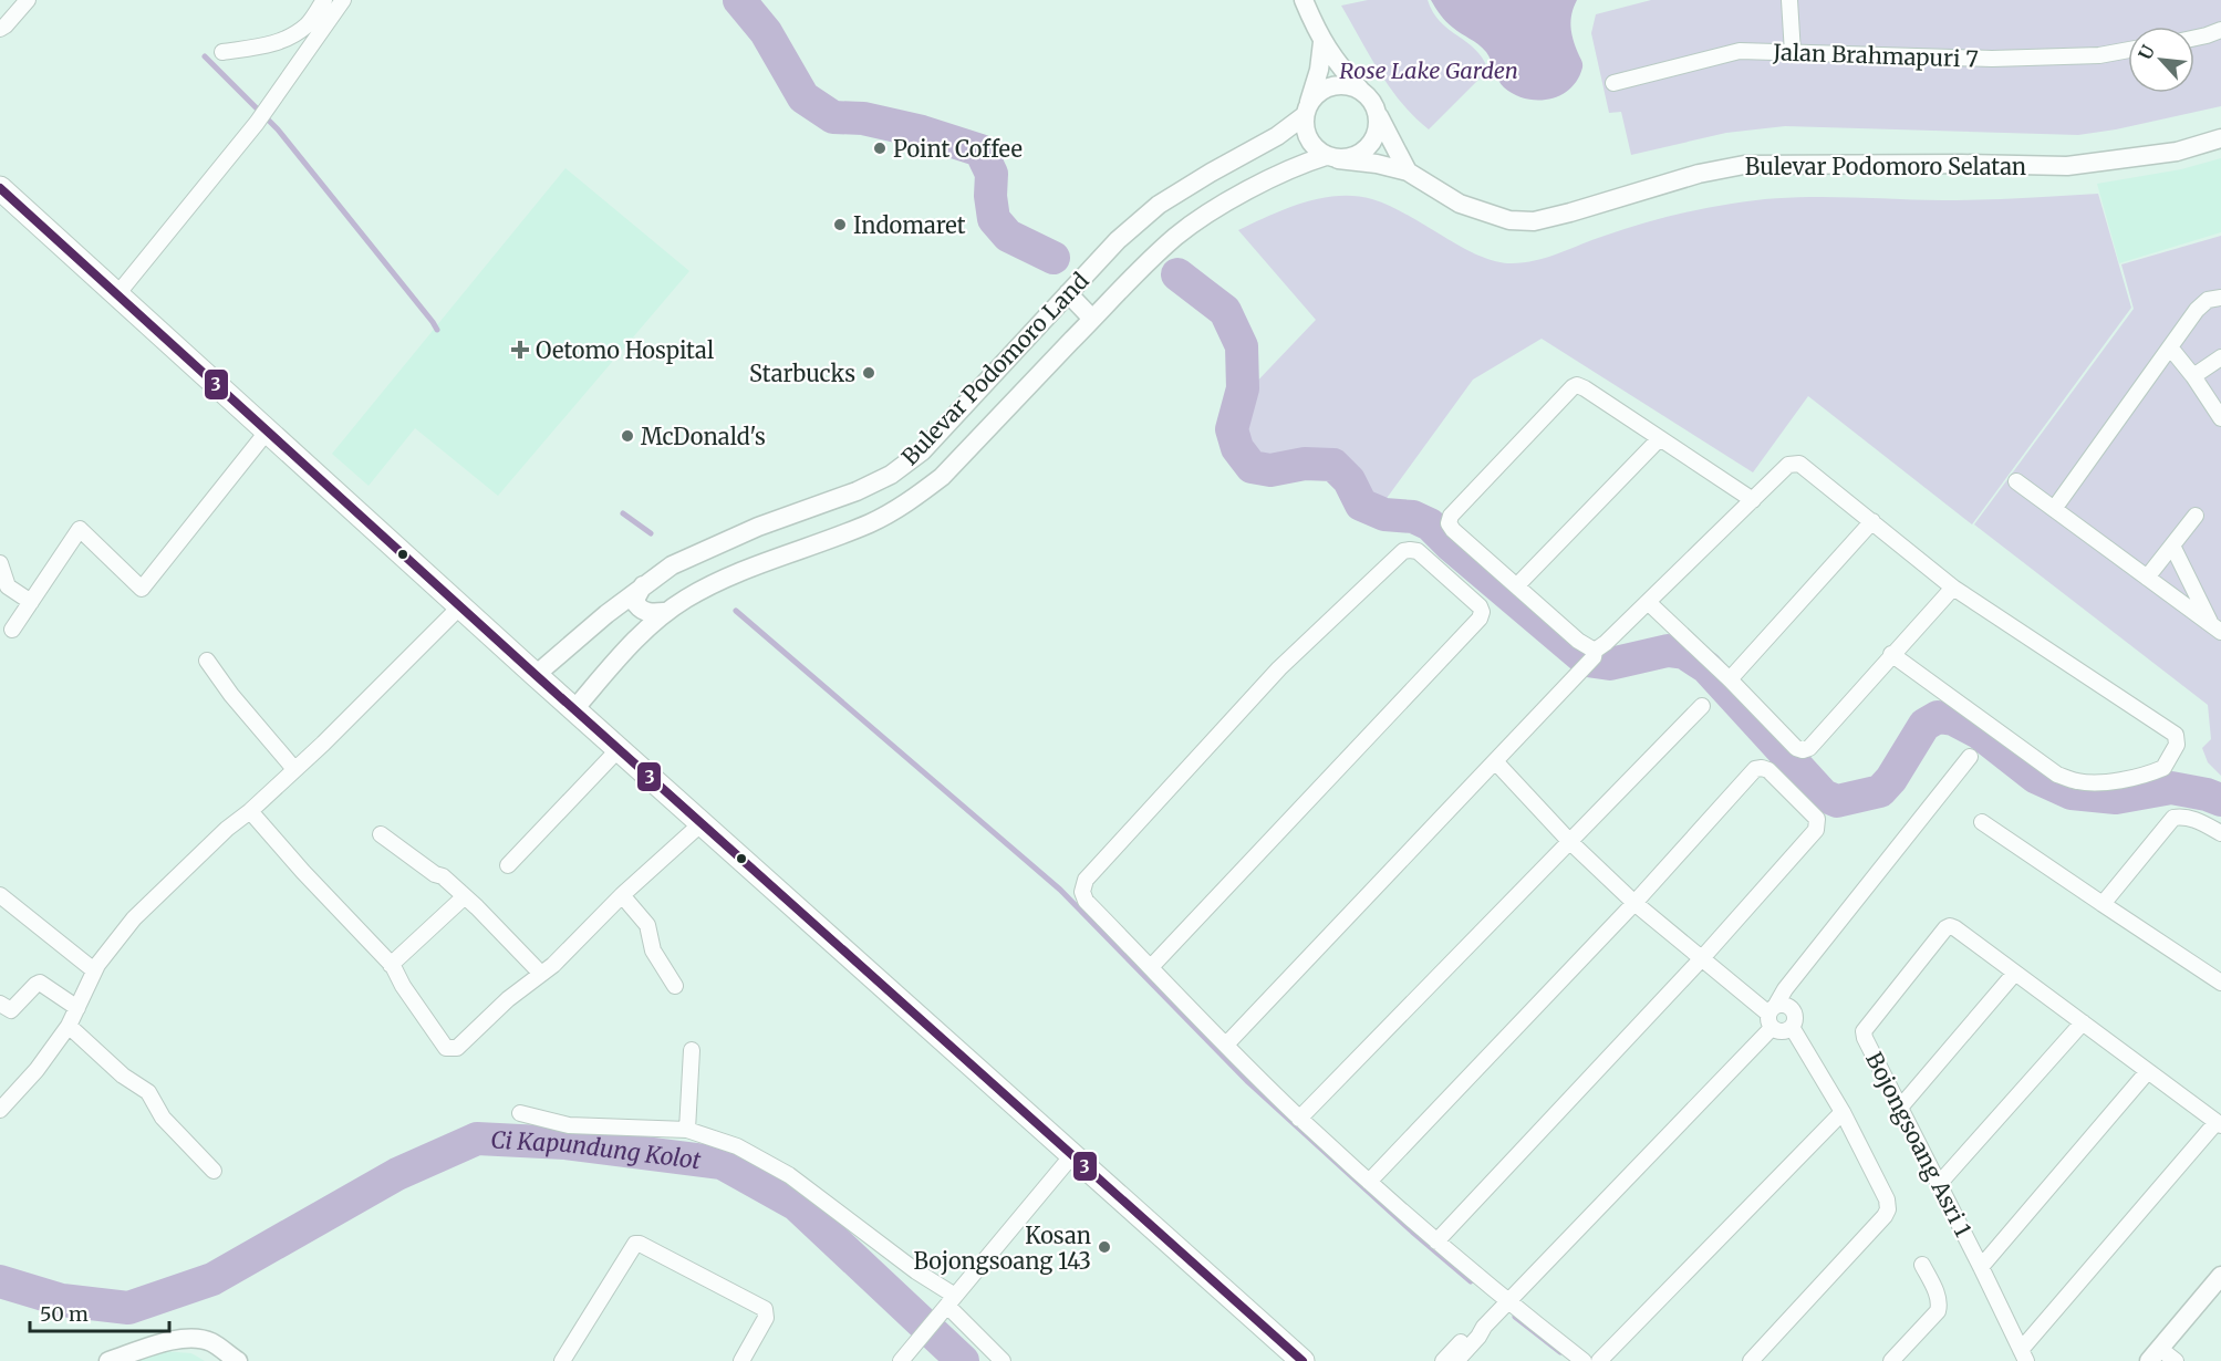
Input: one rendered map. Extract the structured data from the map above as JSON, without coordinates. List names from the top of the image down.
{
  "streets": {
    "street": [
      "Jalan Brahmapuri 7",
      "Bulevar Podomoro Selatan",
      "Bulevar Podomoro Land",
      "Bojongsoang Asri 1"
    ]
  },
  "crossings": [
    ["Bulevar Podomoro Selatan", "Bulevar Podomoro Land"]
  ],
  "water": ["Ci Kapundung Kolot"],
  "parks": ["Rose Lake Garden"],
  "places": {
    "other": [
      "Point Coffee",
      "Indomaret",
      "Starbucks",
      "McDonald's",
      "Kosan Bojongsoang 143"
    ],
    "health": ["Oetomo Hospital"]
  },
  "lines": ["transit line 3"],
  "scale_bar": "50 m",
  "north": "top left"
}
